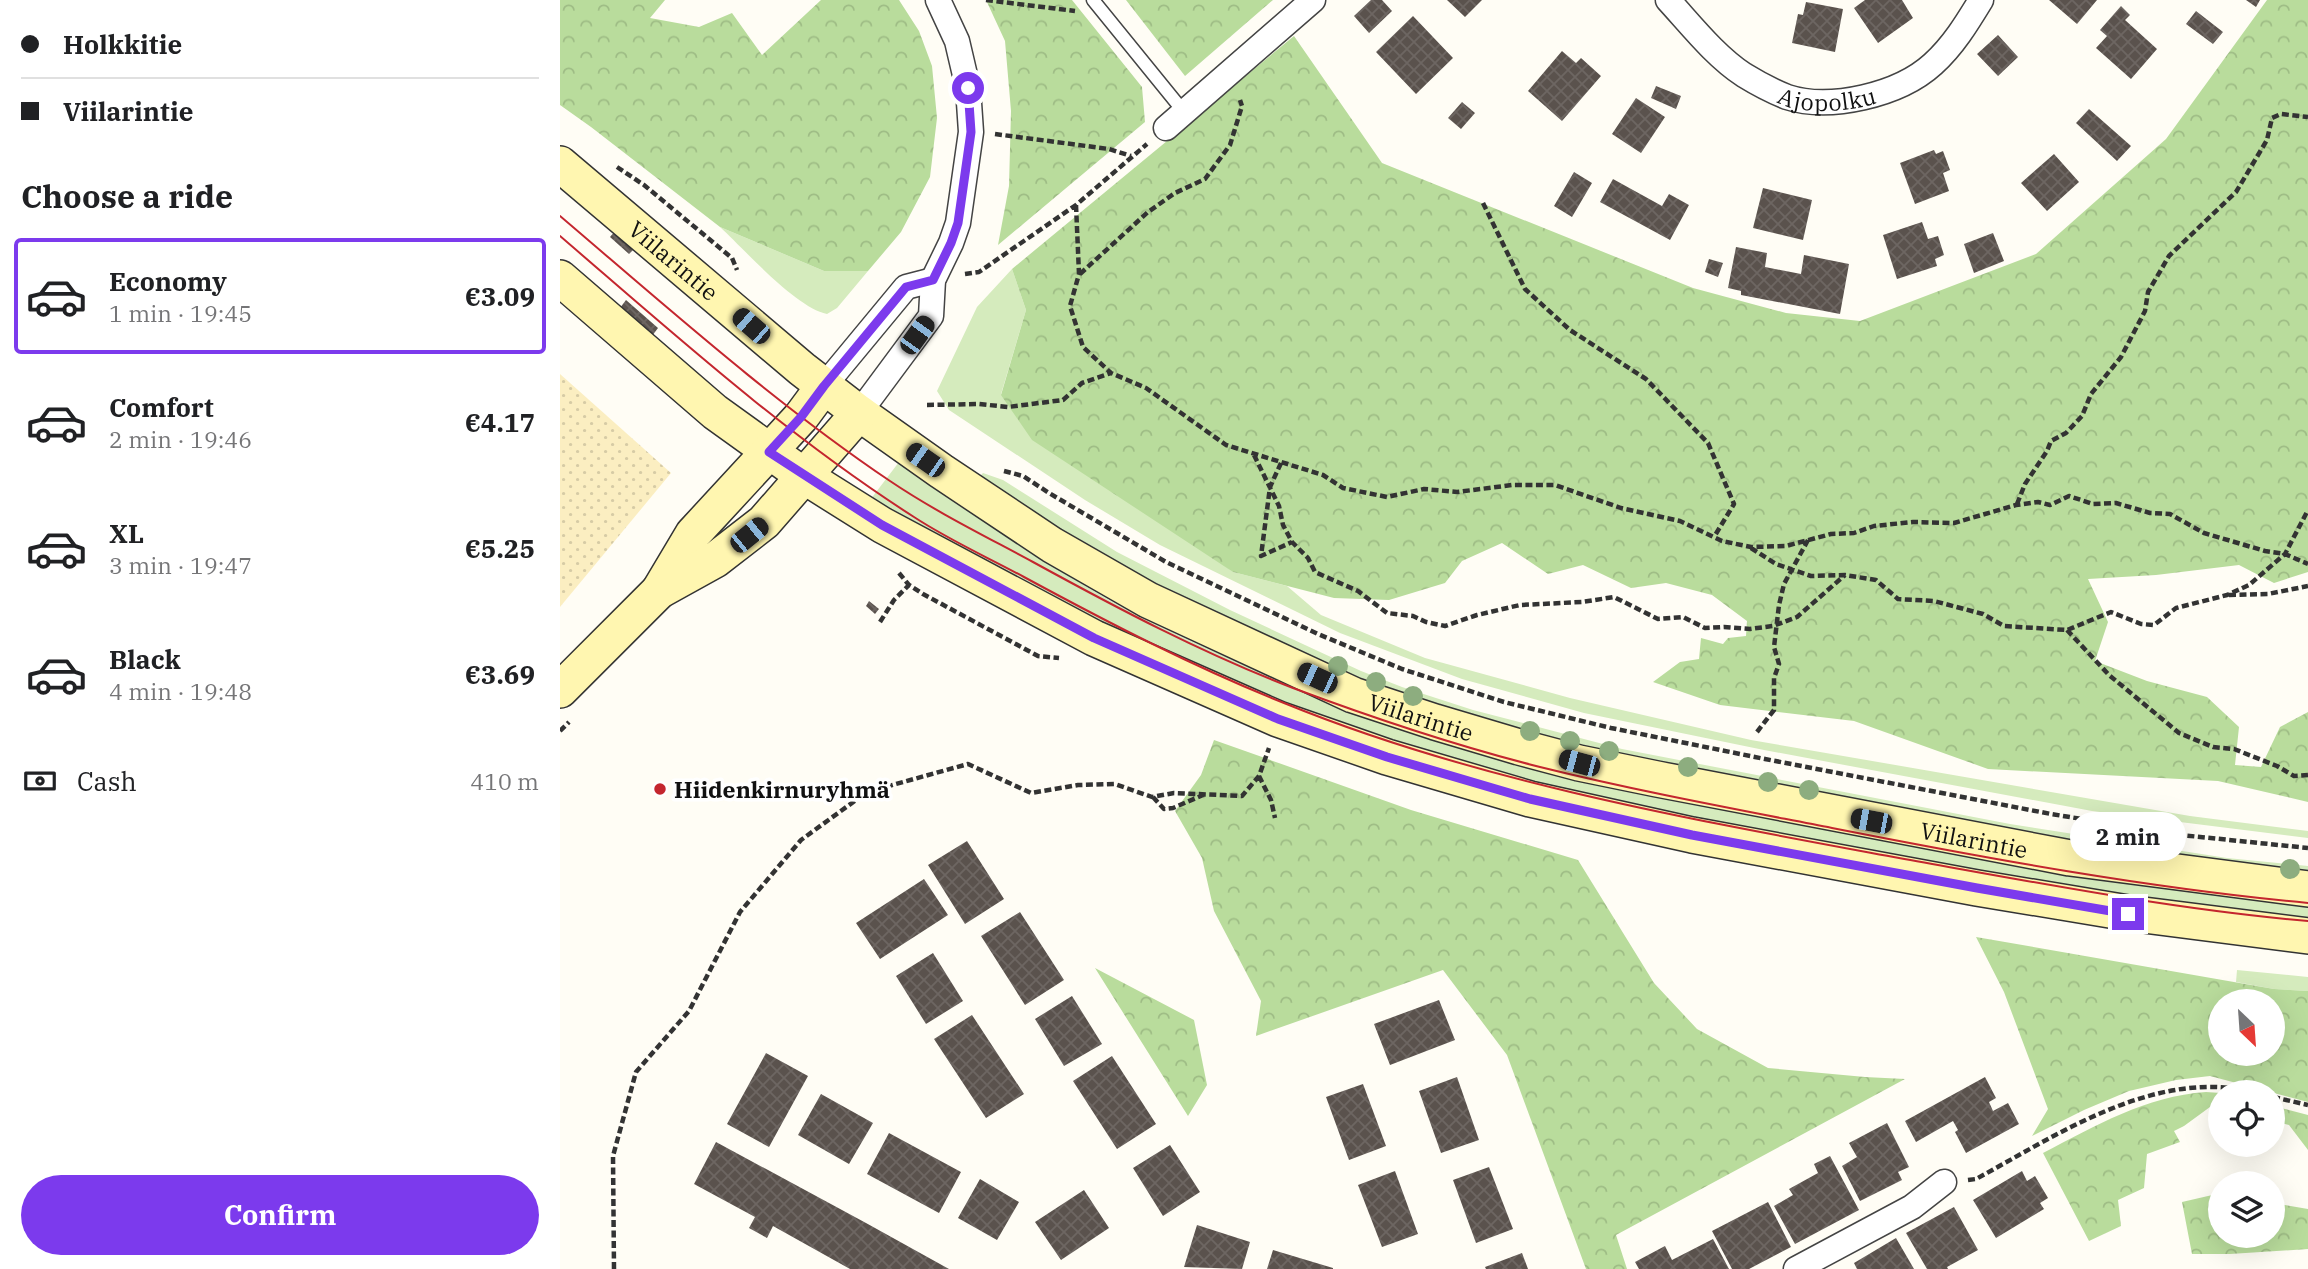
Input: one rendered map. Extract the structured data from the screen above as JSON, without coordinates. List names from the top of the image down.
{
  "streets": {
    "main road": ["Viilarintie"],
    "street": ["Ajopolku"]
  },
  "places": ["Hiidenkirnuryhmä"],
  "north": "bottom right",
  "page": {
    "banner": ["Holkkitie", "Viilarintie"],
    "heading": "Choose a ride",
    "list": [
      {
        "name": "Economy",
        "note": "1 min · 19:45",
        "value": "€3.09"
      },
      {
        "name": "Comfort",
        "note": "2 min · 19:46",
        "value": "€4.17"
      },
      {
        "name": "XL",
        "note": "3 min · 19:47",
        "value": "€5.25"
      },
      {
        "name": "Black",
        "note": "4 min · 19:48",
        "value": "€3.69"
      }
    ],
    "pay": ["Cash", "410 m"],
    "bubble": "2 min",
    "buttons": "Confirm"
  }
}
